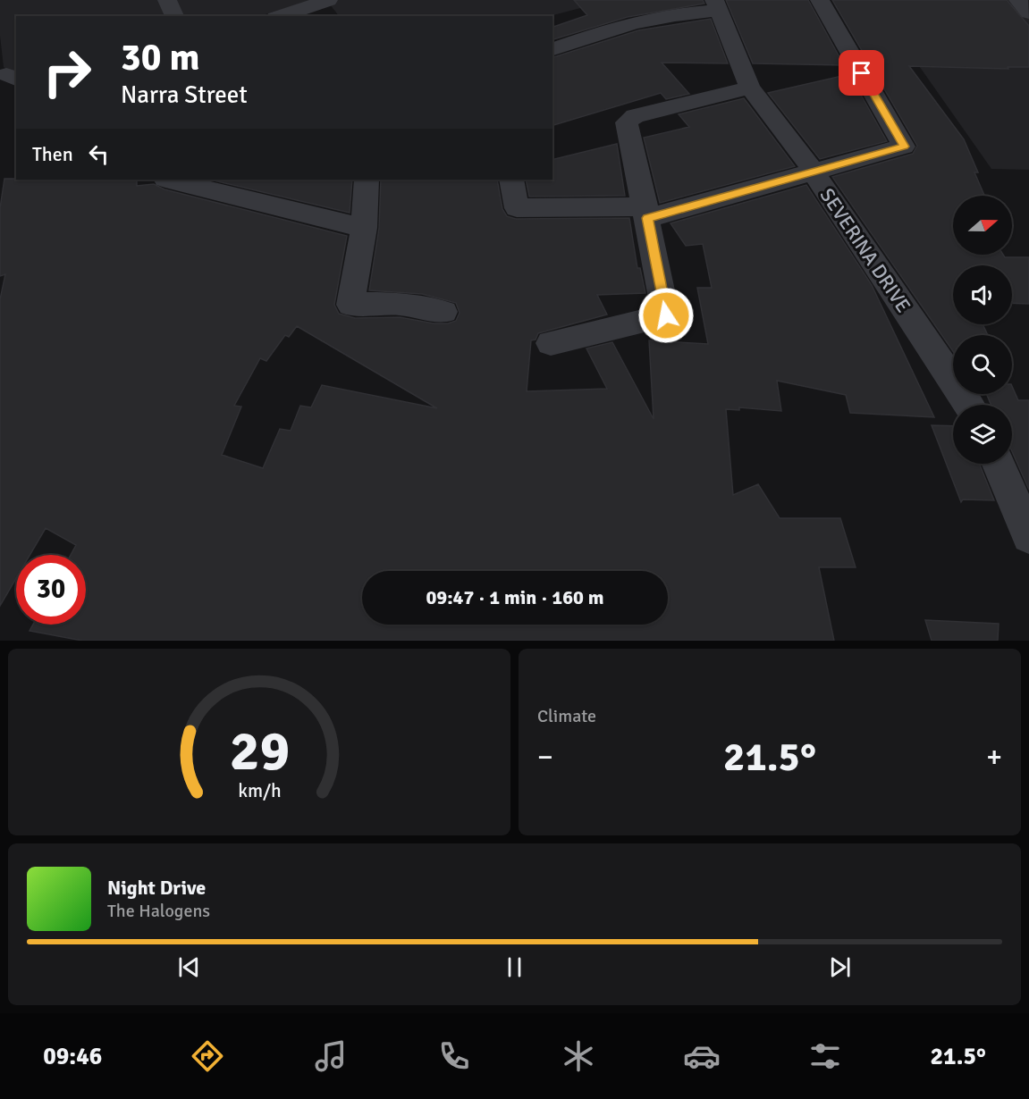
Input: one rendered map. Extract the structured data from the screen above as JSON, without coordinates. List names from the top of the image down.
{
  "streets": {
    "street": ["SEVERINA DRIVE"]
  },
  "north": "right",
  "page": {
    "turn": ["30 m", "Narra Street"],
    "then": "Then",
    "limit": "30",
    "trip": "09:47 · 1 min · 160 m",
    "tile": "Climate",
    "heat": ["−", "21.5°", "+"],
    "song": ["Night Drive", "The Halogens"],
    "tabs": ["09:46", "21.5°"],
    "gauge": ["29", "km/h"]
  }
}
